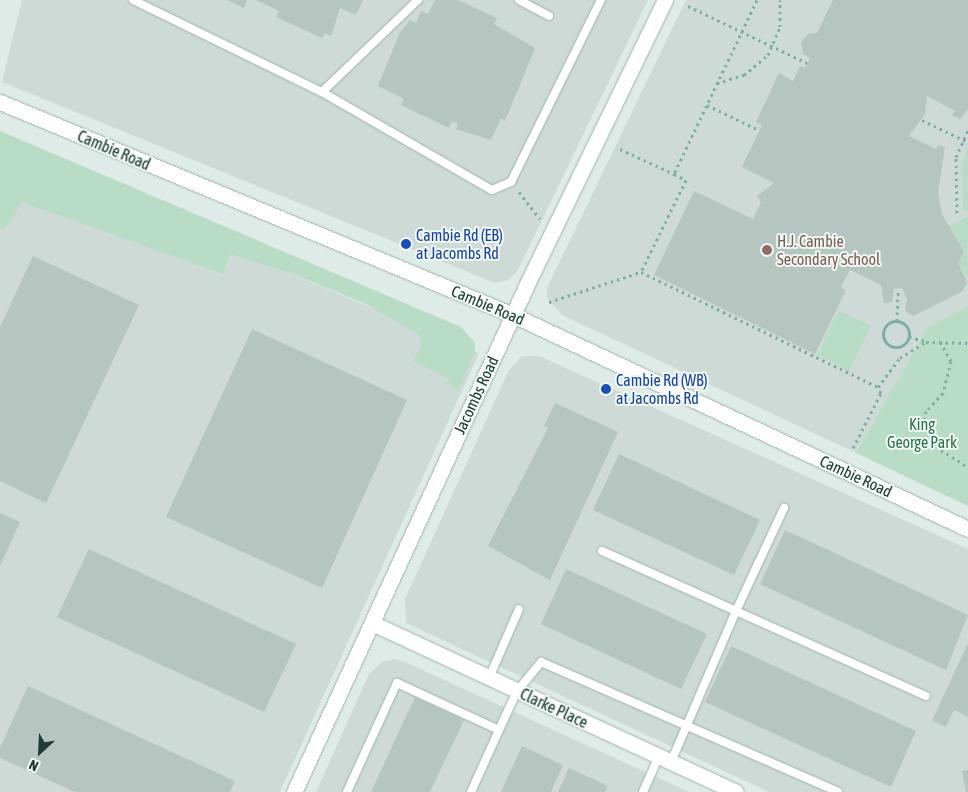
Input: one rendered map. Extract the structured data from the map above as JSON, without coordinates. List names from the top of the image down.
{
  "streets": {
    "street": ["Cambie Road", "Jacombs Road", "Clarke Place"]
  },
  "crossings": [
    ["Cambie Road", "Jacombs Road"],
    ["Jacombs Road", "Clarke Place"]
  ],
  "parks": ["King George Park"],
  "places": ["Cambie Rd (EB) at Jacombs Rd", "H.J. Cambie Secondary School", "Cambie Rd (WB) at Jacombs Rd"],
  "north": "bottom left"
}
